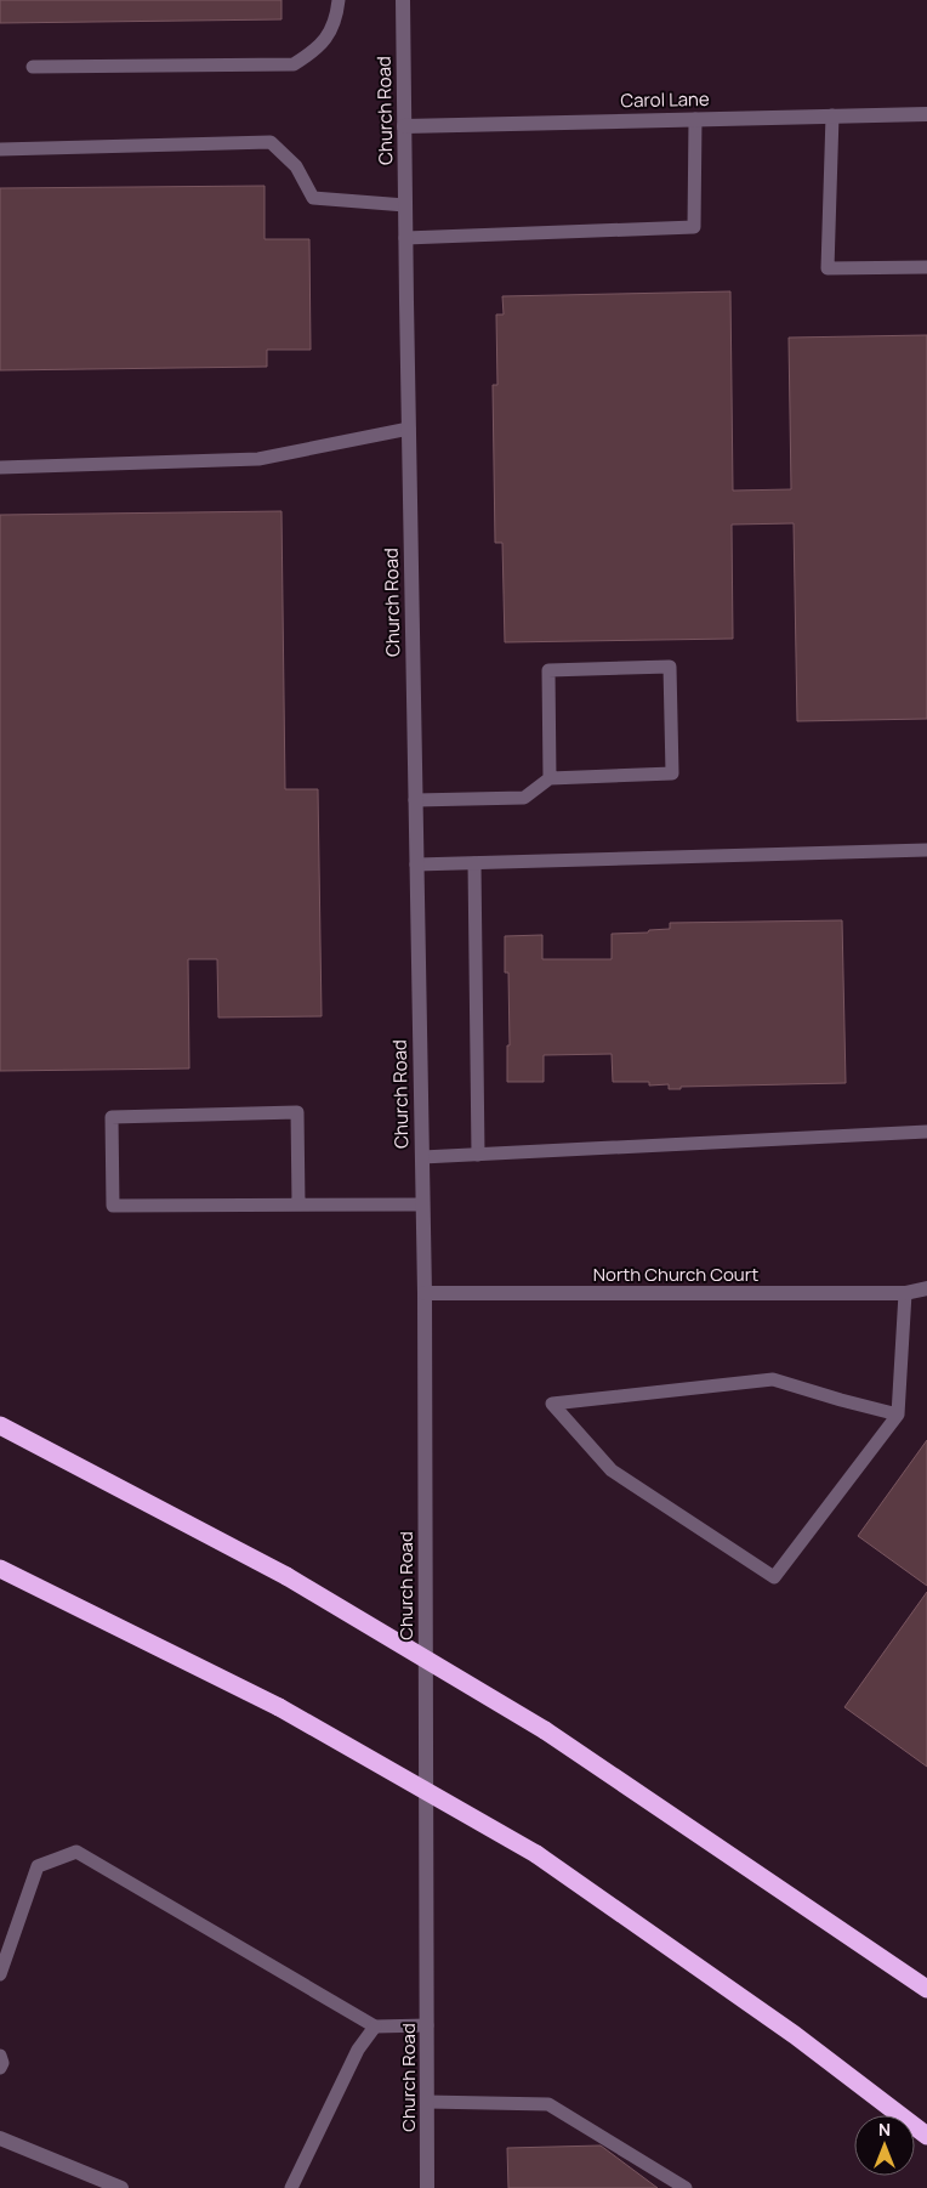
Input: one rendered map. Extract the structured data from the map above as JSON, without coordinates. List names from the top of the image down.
{
  "streets": {
    "street": ["Carol Lane", "Church Road", "North Church Court"]
  },
  "crossings": [
    ["Carol Lane", "Church Road"],
    ["Church Road", "North Church Court"]
  ],
  "north": "top"
}
